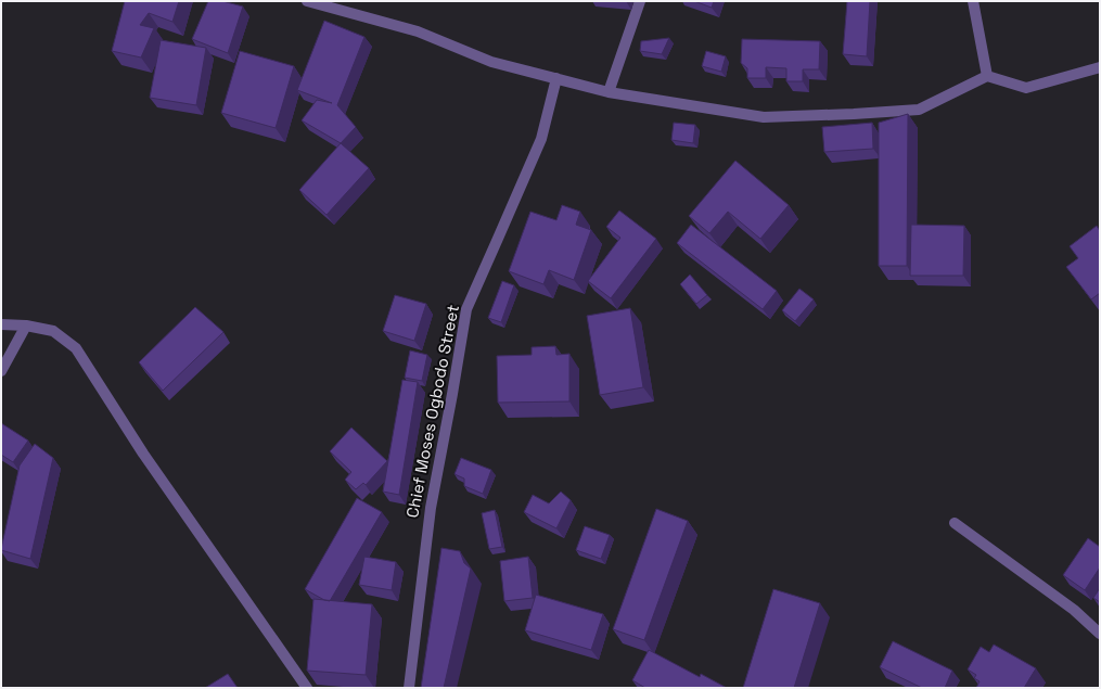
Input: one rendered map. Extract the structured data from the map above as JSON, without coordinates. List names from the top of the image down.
{
  "streets": {
    "street": ["Chief Moses Ogbodo Street"]
  }
}
